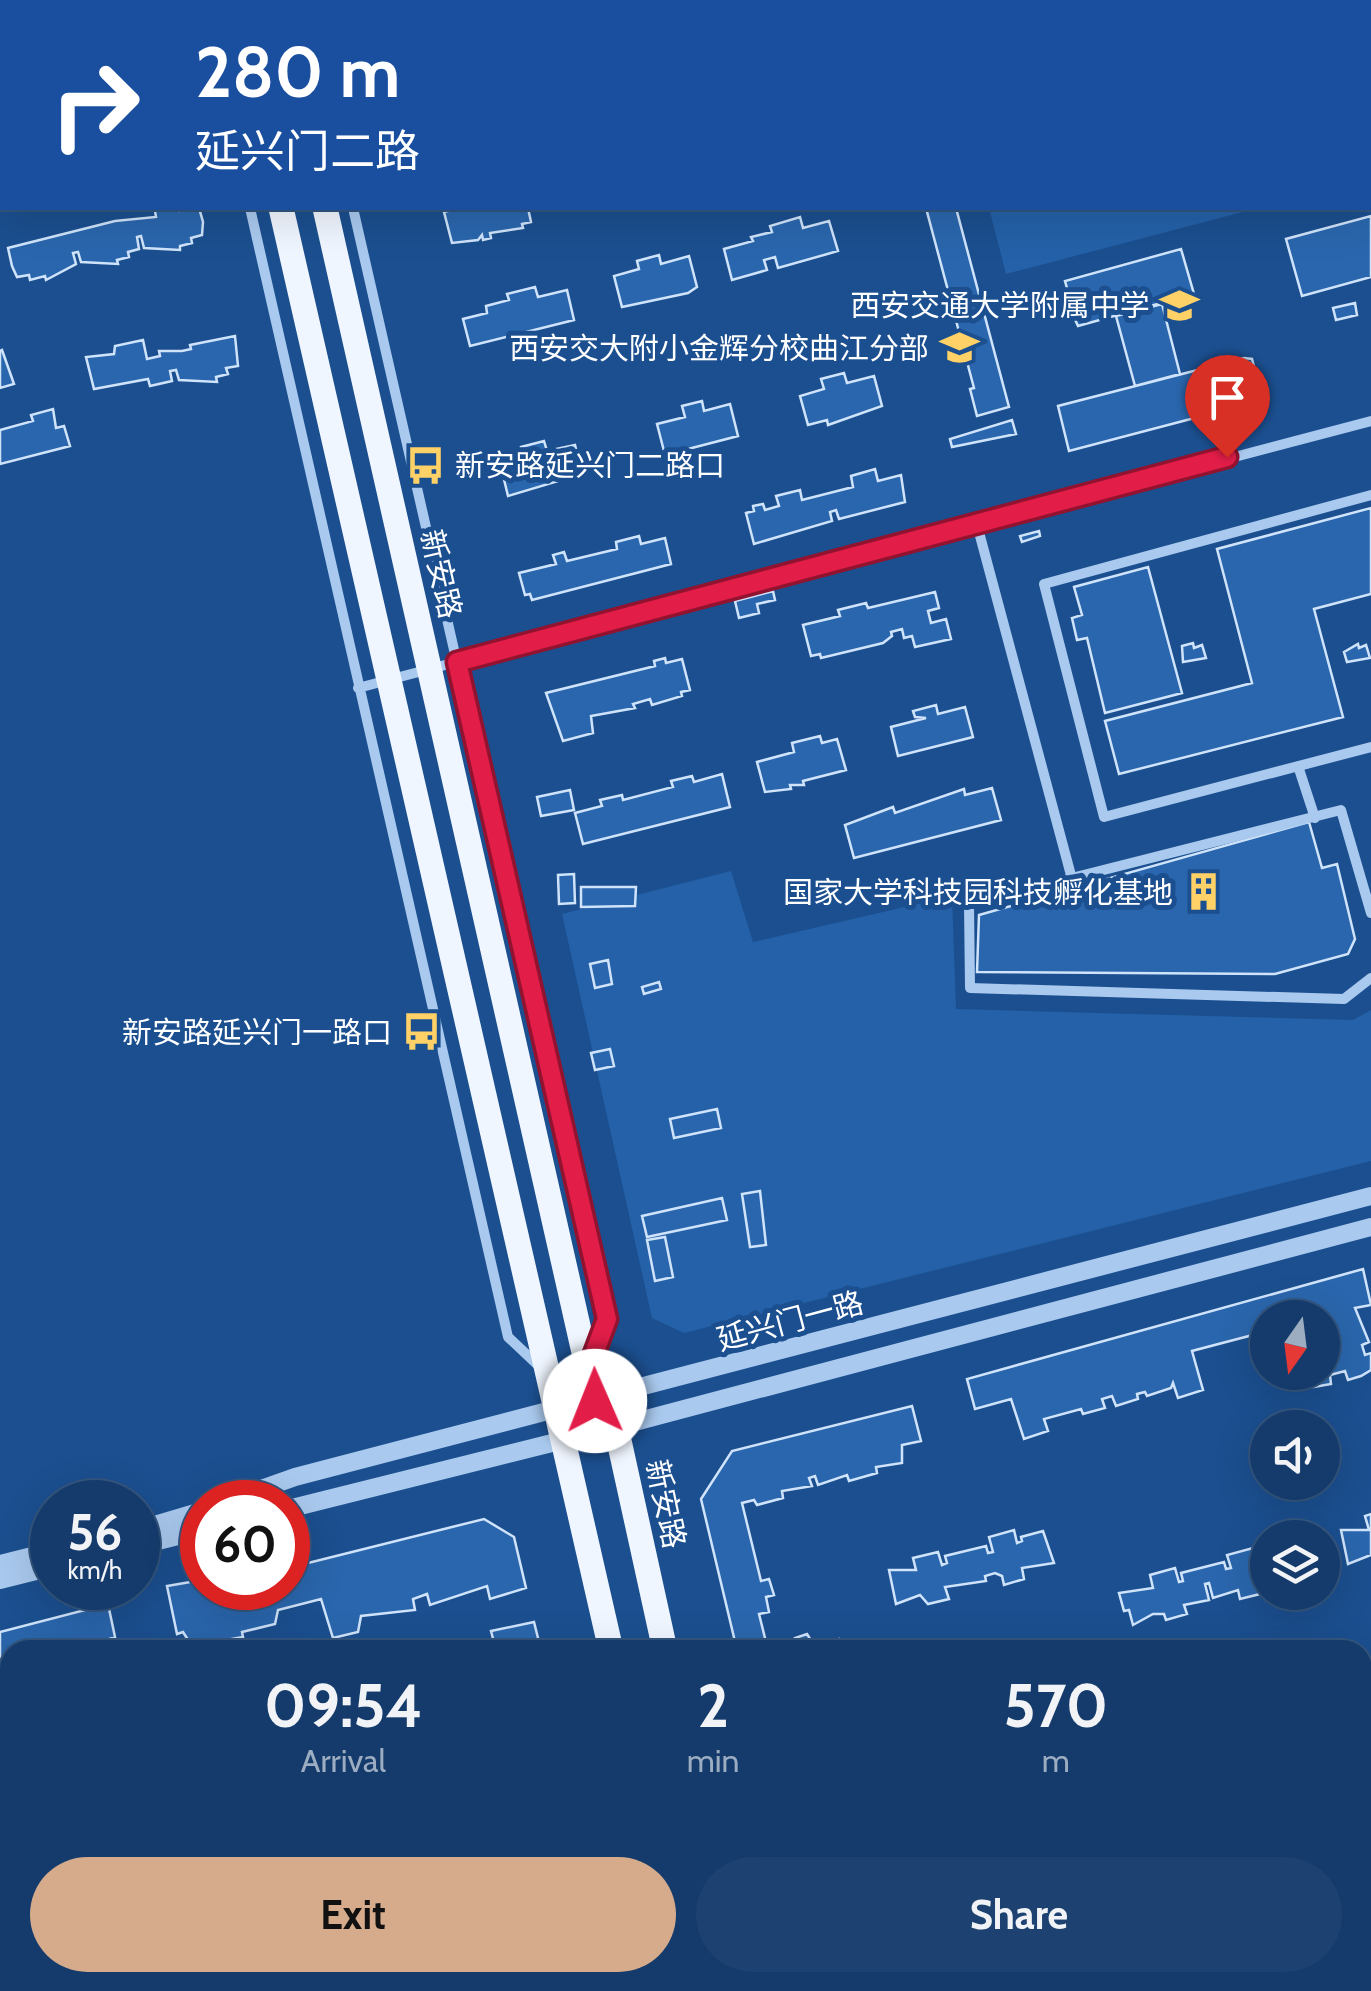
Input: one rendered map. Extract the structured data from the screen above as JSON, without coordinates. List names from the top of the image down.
{
  "streets": {
    "main road": ["新安路"],
    "street": ["延兴门一路"]
  },
  "crossings": [
    ["新安路", "延兴门一路"]
  ],
  "places": {
    "school or university": ["西安交通大学附属中学", "西安交大附小金辉分校曲江分部"],
    "bus stop": ["新安路延兴门二路口", "新安路延兴门一路口"],
    "building": ["国家大学科技园科技孵化基地"]
  },
  "north": "bottom",
  "page": {
    "turn": ["280 m", "延兴门二路"],
    "speed": "56 km/h",
    "limit": "60",
    "eta": [
      "09:54",
      "Arrival",
      "2",
      "min",
      "570",
      "m"
    ],
    "buttons": ["Exit", "Share"]
  }
}
